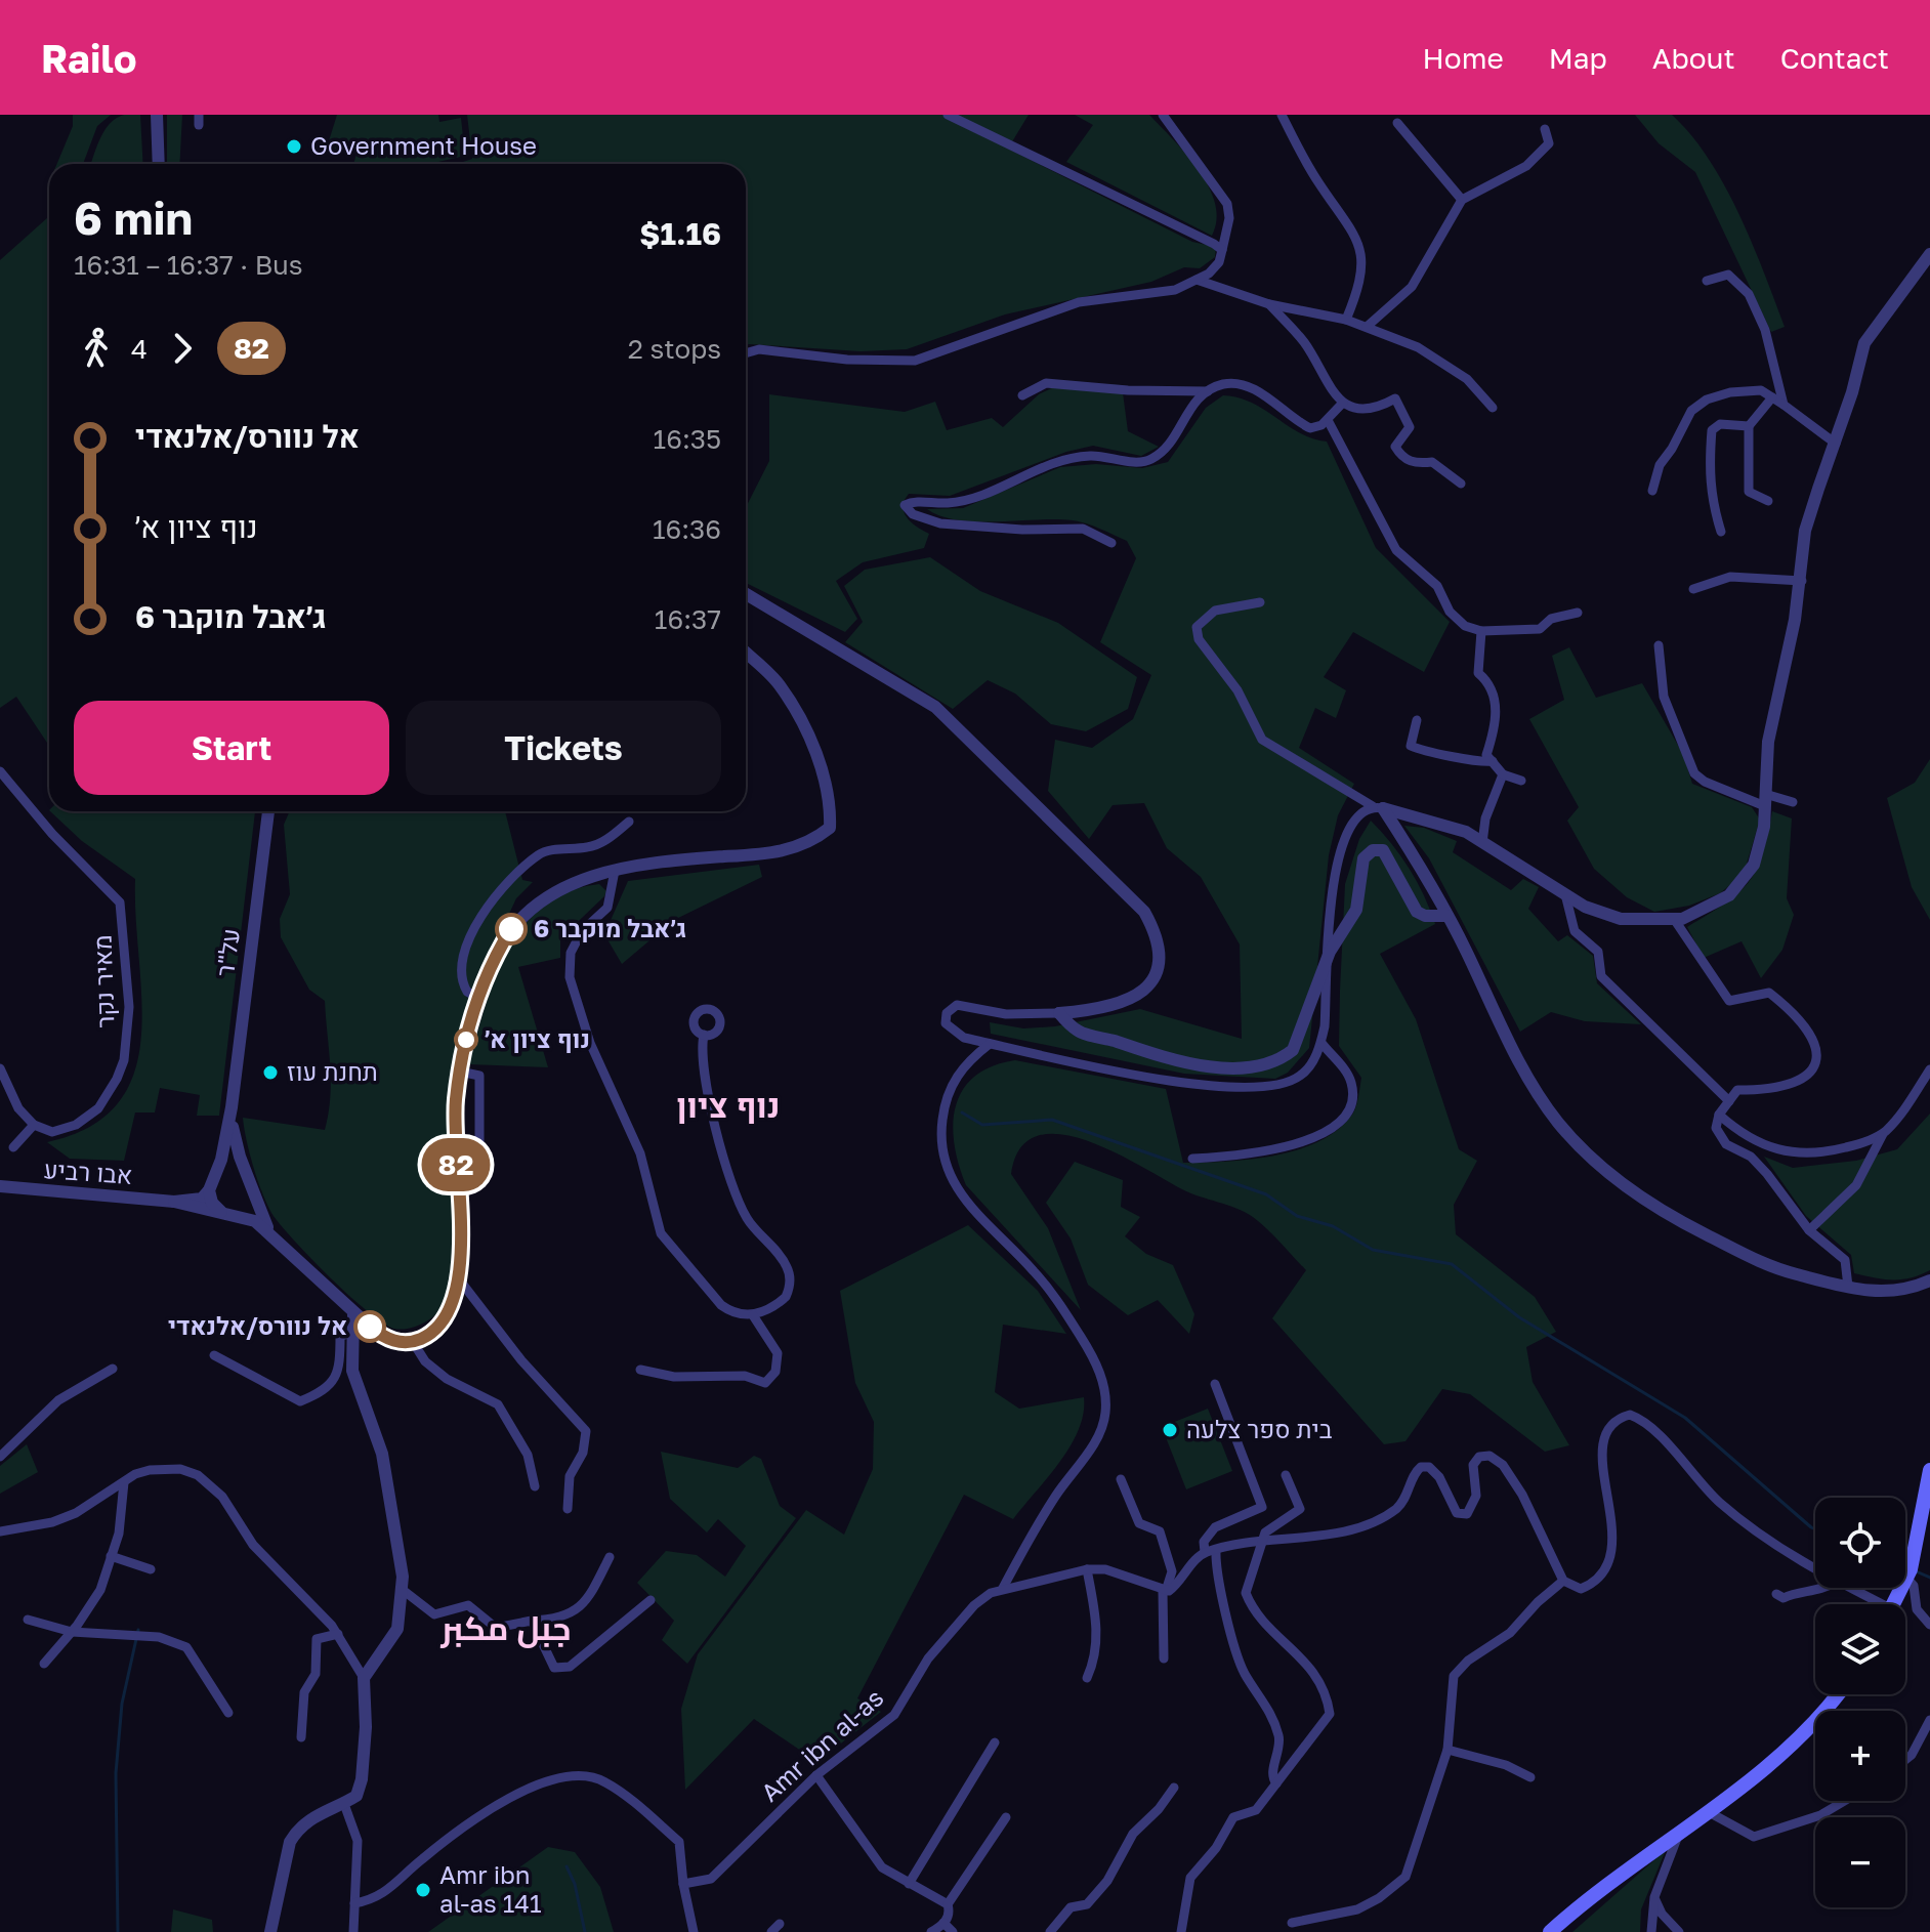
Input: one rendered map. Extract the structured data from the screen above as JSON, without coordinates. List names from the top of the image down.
{
  "streets": {
    "street": [
      "על\"ר",
      "מאיר נקר",
      "אבו רביע",
      "Amr ibn al-as"
    ]
  },
  "crossings": [
    ["על\"ר", "אבו רביע"]
  ],
  "districts": ["נוף ציון", "جبل مكبر"],
  "places": [
    "Government House",
    "ג׳אבל מוקבר 6",
    "נוף ציון א׳",
    "תחנת עוז",
    "אל נוורס/אלנאדי",
    "בית ספר צלעה",
    "Amr ibn al-as 141"
  ],
  "lines": ["bus line 82"],
  "page": {
    "header": "Railo",
    "nav": [
      "Home",
      "Map",
      "About",
      "Contact"
    ],
    "on_map": "82",
    "heading": ["6 min", "16:31 – 16:37 · Bus", "$1.16"],
    "legs": ["4", "82", "2 stops"],
    "list": [
      {
        "name": "אל נוורס/אלנאדי",
        "value": "16:35"
      },
      {
        "name": "נוף ציון א׳",
        "value": "16:36"
      },
      {
        "name": "ג׳אבל מוקבר 6",
        "value": "16:37"
      }
    ],
    "buttons": ["Start", "Tickets"],
    "map_buttons": ["+", "−"]
  }
}
